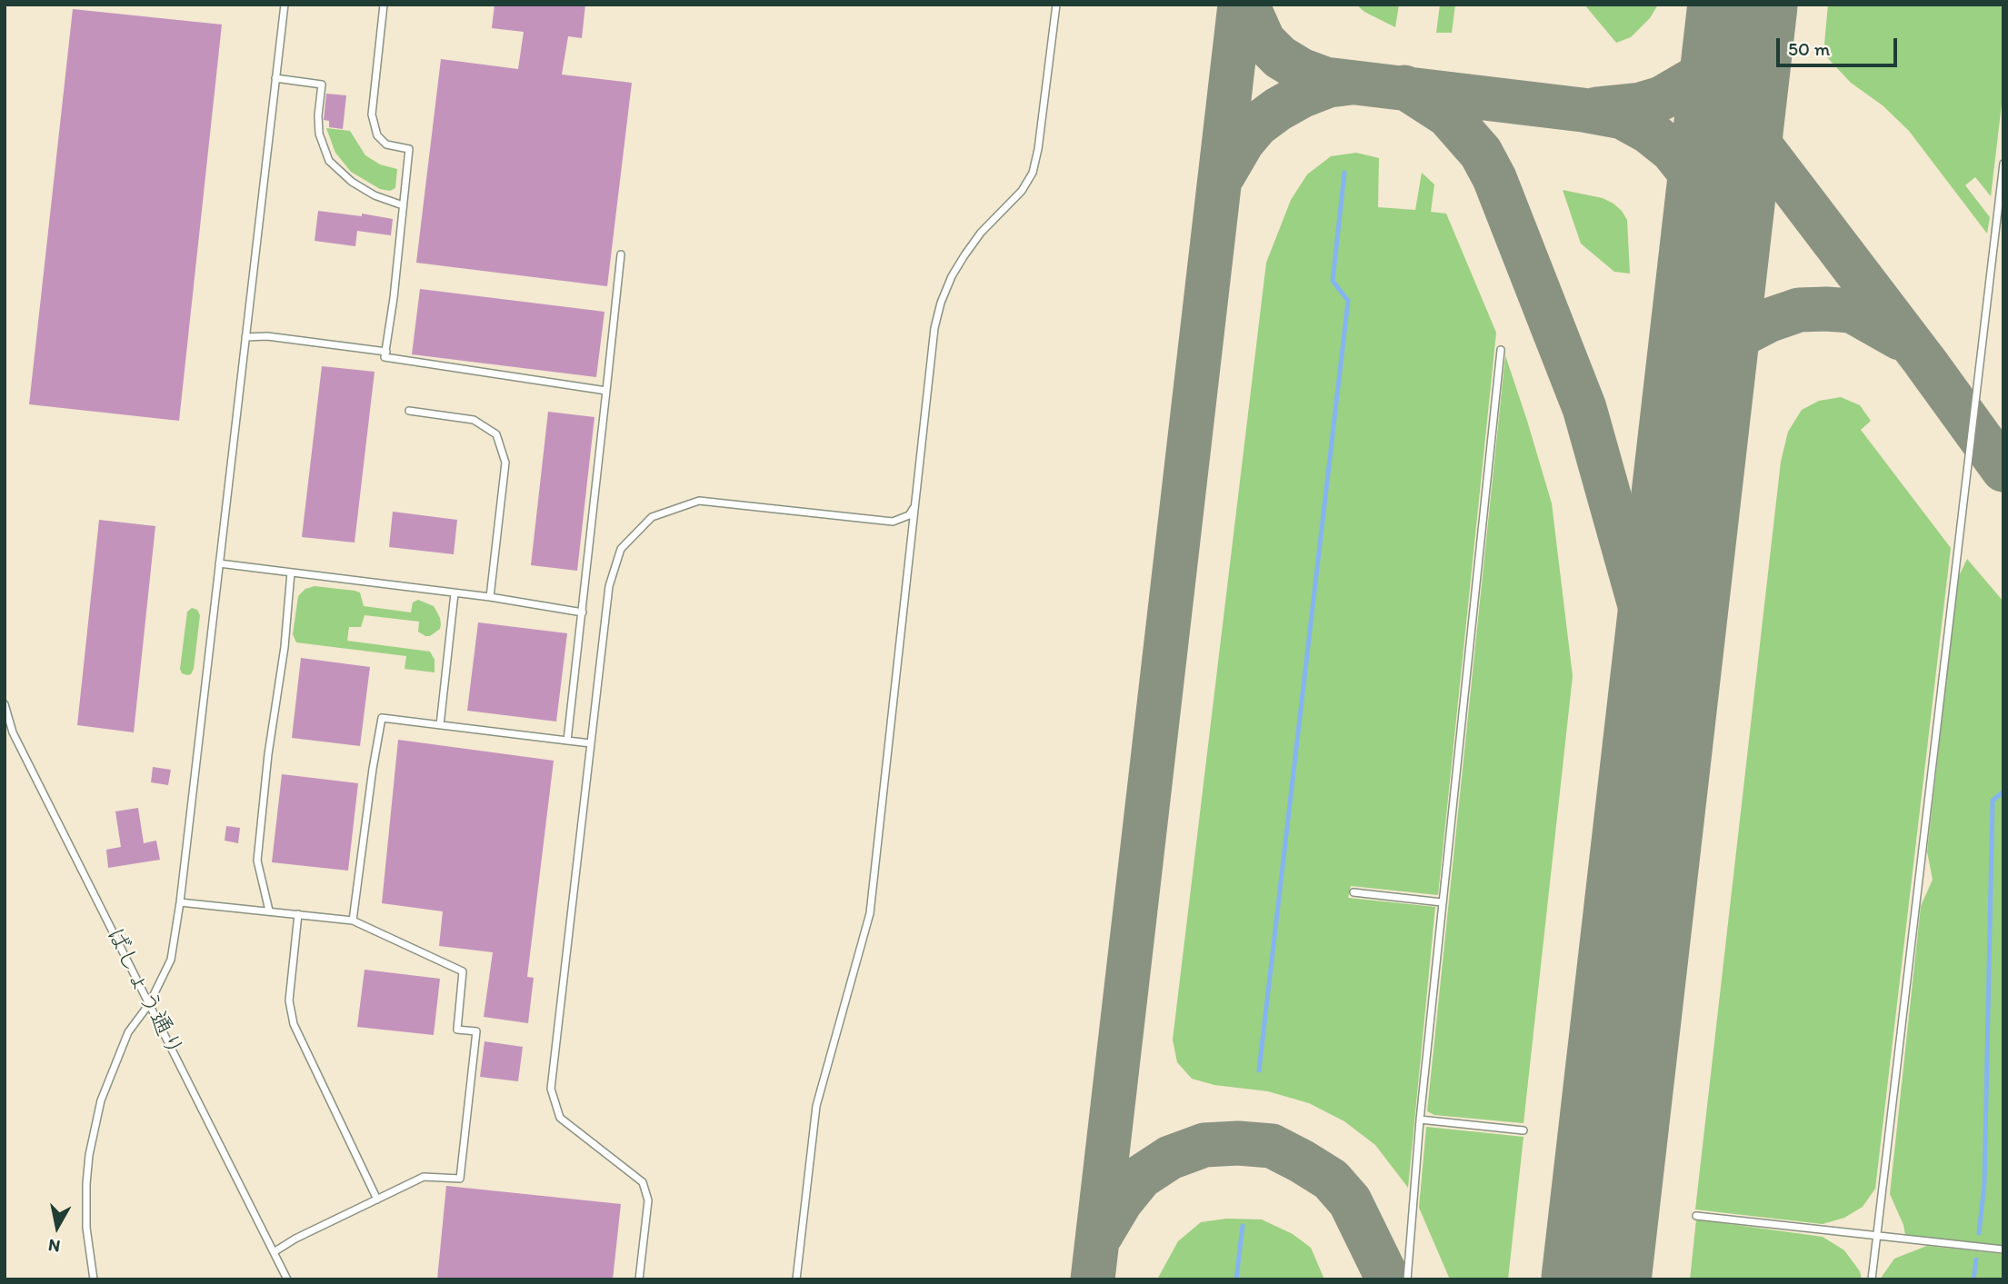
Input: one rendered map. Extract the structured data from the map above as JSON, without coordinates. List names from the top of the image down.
{
  "streets": {
    "lane": ["ばしょう通り"]
  },
  "scale_bar": "50 m",
  "north": "bottom"
}
